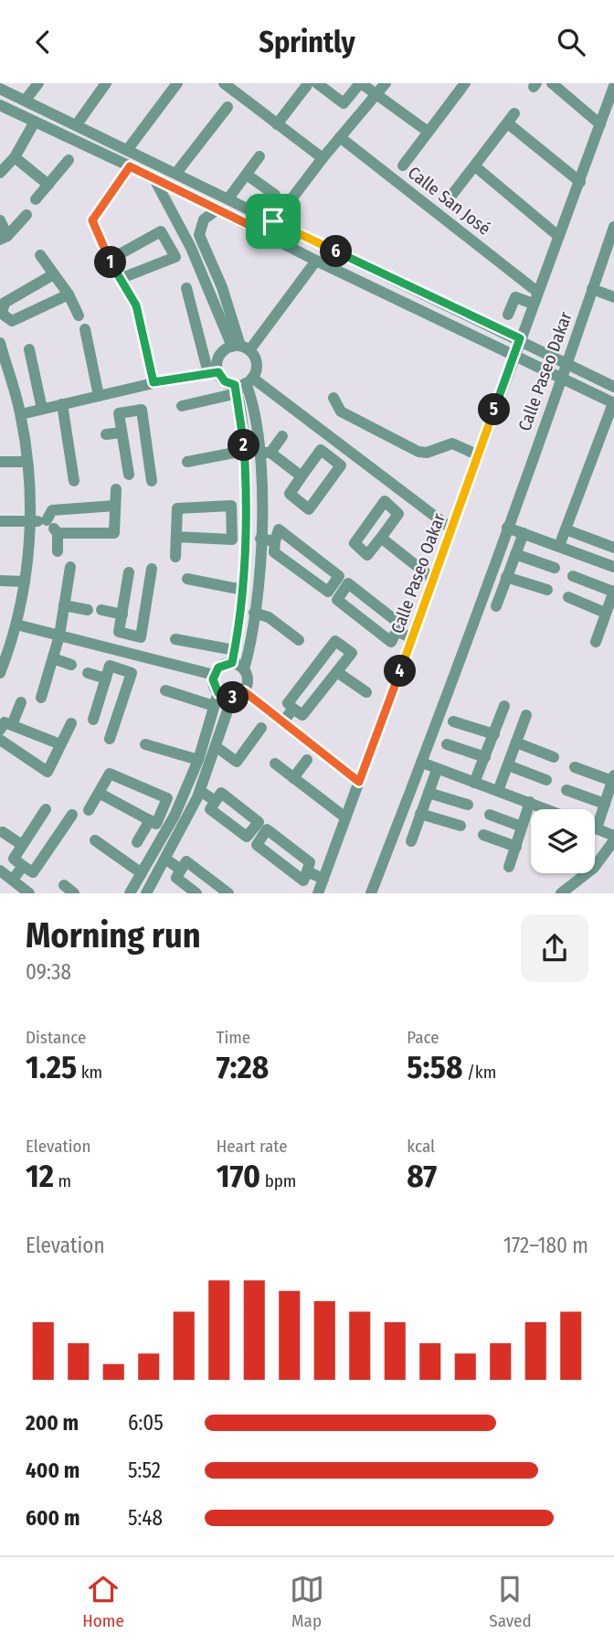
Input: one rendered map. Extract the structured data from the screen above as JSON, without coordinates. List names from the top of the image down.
{
  "streets": {
    "street": ["Calle San José", "Calle Paseo Dakar", "Calle Paseo Oakar"]
  },
  "crossings": [
    ["Calle San José", "Calle Paseo Dakar"],
    ["Calle Paseo Dakar", "Calle Paseo Oakar"]
  ],
  "page": {
    "header": "Sprintly",
    "pins": [
      "6",
      "1",
      "5",
      "2",
      "4",
      "3"
    ],
    "heading": ["Morning run", "09:38"],
    "stats": [
      ["Distance", "1.25 km"],
      ["Time", "7:28"],
      ["Pace", "5:58 /km"],
      ["Elevation", "12 m"],
      ["Heart rate", "170 bpm"],
      ["kcal", "87"]
    ],
    "chart": ["Elevation", "172–180 m"],
    "list": [
      {
        "name": "200 m",
        "note": "6:05"
      },
      {
        "name": "400 m",
        "note": "5:52"
      },
      {
        "name": "600 m",
        "note": "5:48"
      }
    ],
    "tabs": ["Home", "Map", "Saved"]
  }
}
